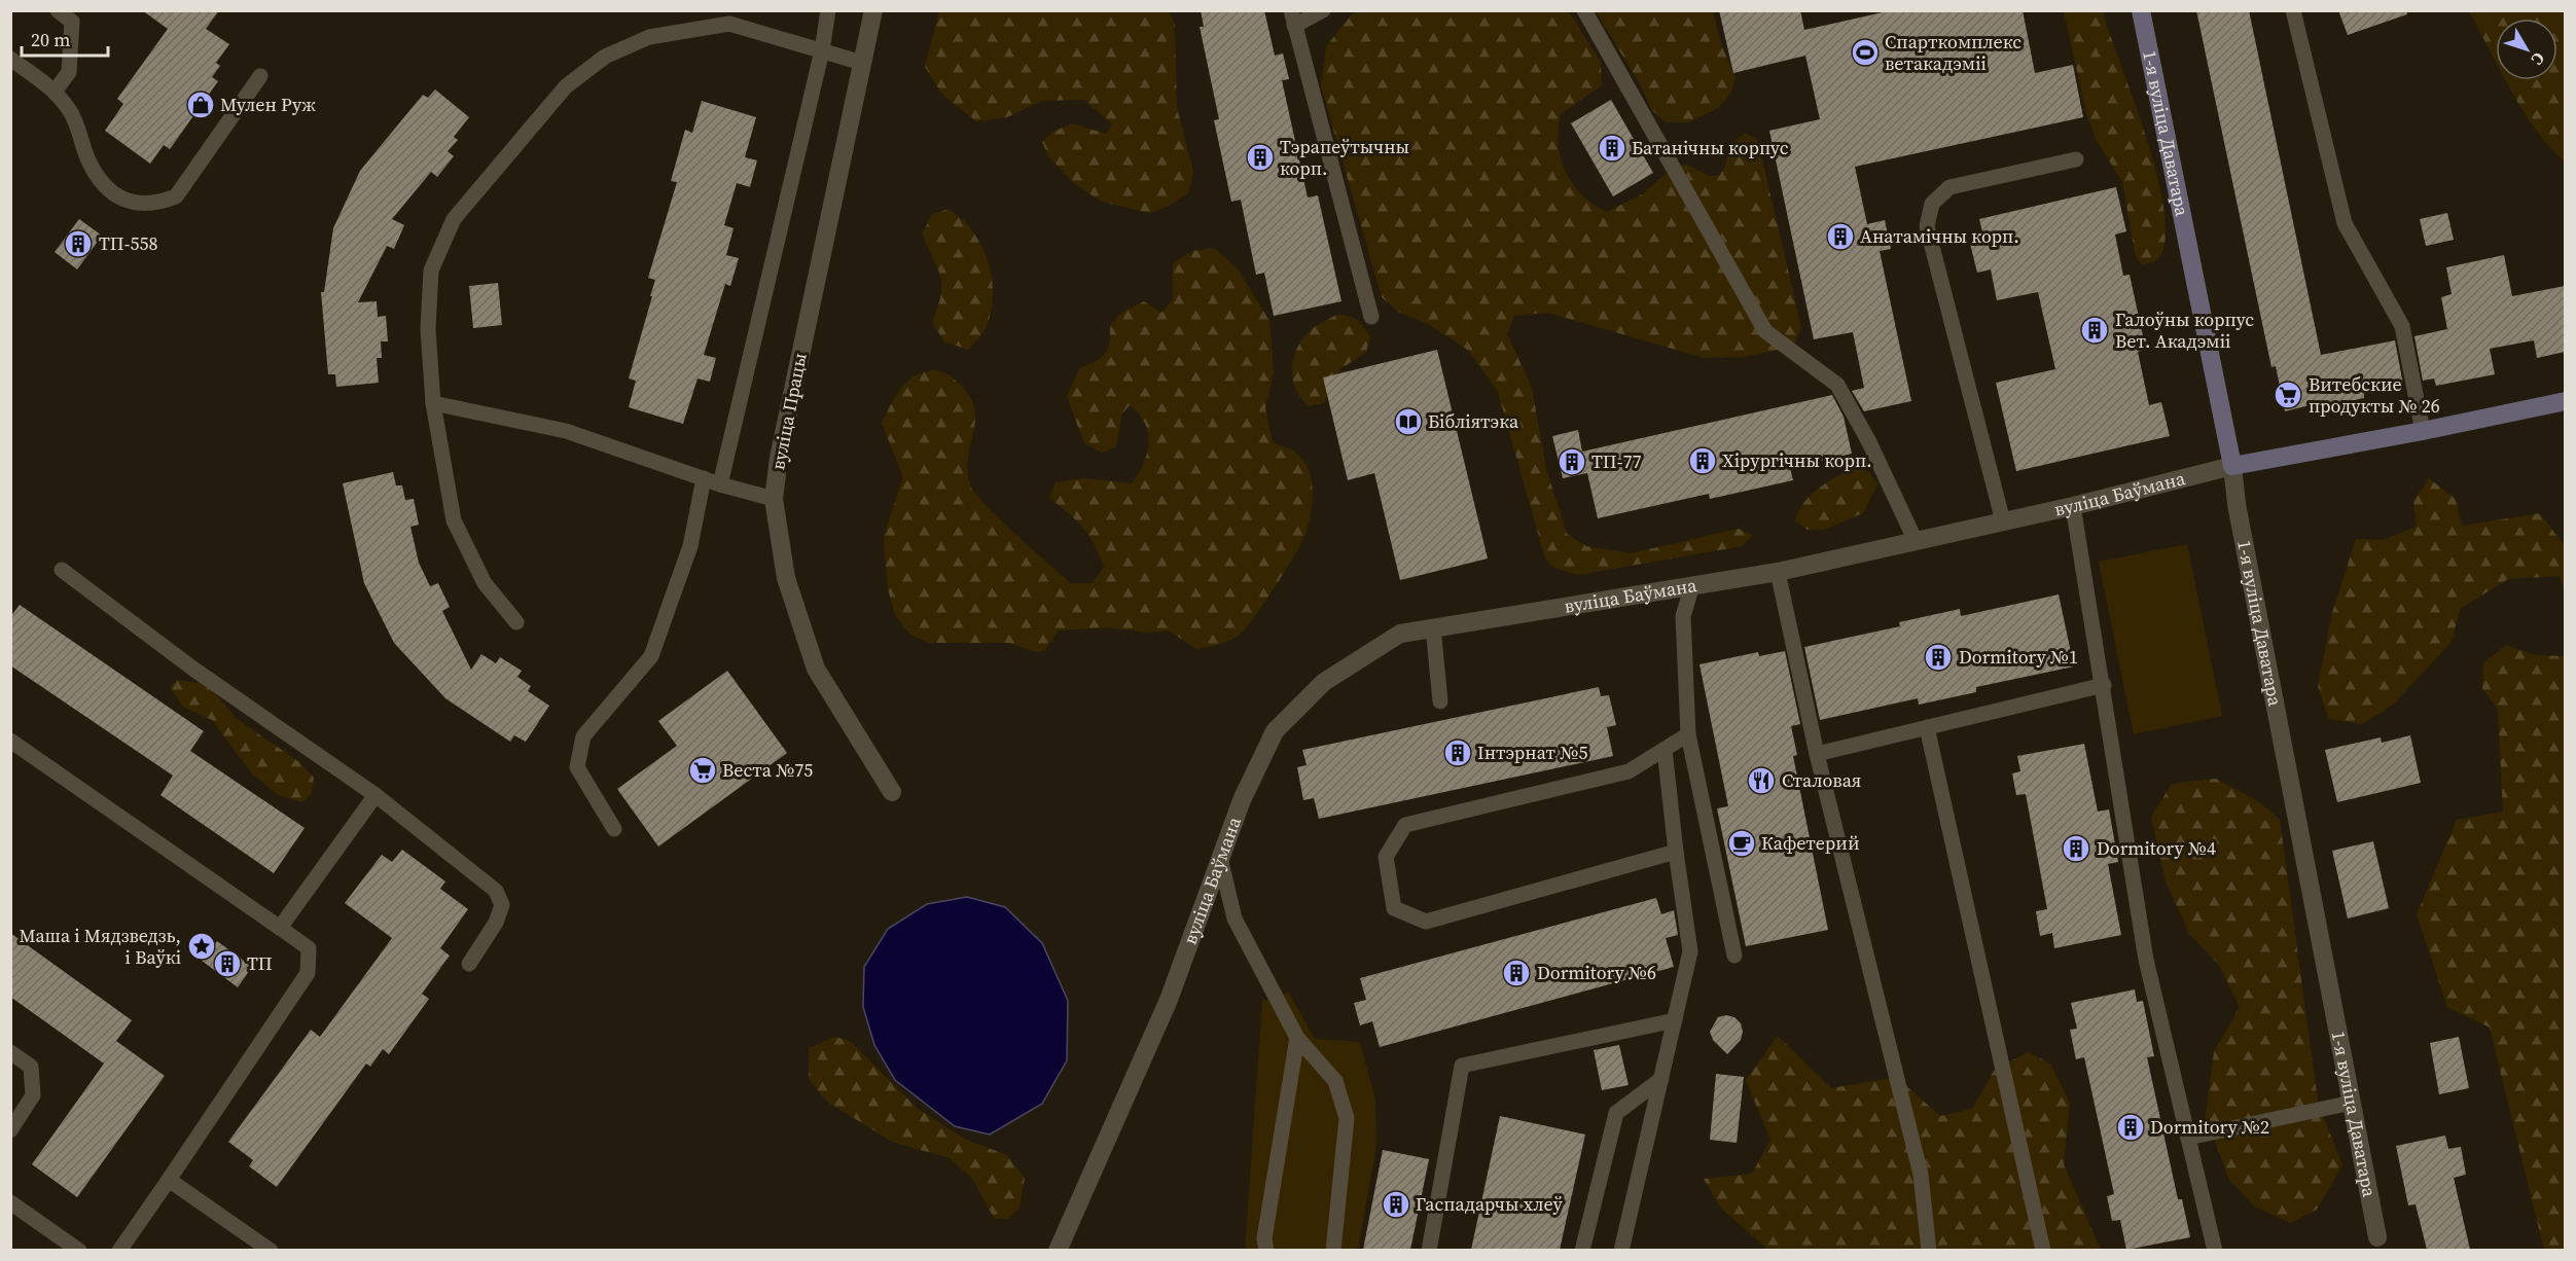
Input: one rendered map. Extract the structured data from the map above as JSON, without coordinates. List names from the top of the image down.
{
  "streets": {
    "street": ["1-я вуліца Даватара", "вуліца Працы", "вуліца Баўмана"]
  },
  "crossings": [
    ["1-я вуліца Даватара", "вуліца Баўмана"]
  ],
  "places": {
    "sports": ["Спарткомплекс ветакадэміі"],
    "shop": ["Мулен Руж"],
    "building": [
      "Батанічны корпус",
      "Тэрапеўтычны корп.",
      "Анатамічны корп.",
      "ТП-558",
      "Галоўны корпус Вет. Акадэміі",
      "Хірургічны корп.",
      "ТП-77",
      "Dormitory №1",
      "Інтэрнат №5",
      "Dormitory №4",
      "ТП",
      "Dormitory №6",
      "Dormitory №2",
      "Гаспадарчы хлеў"
    ],
    "supermarket": ["Витебские продукты № 26", "Веста №75"],
    "library": ["Бібліятэка"],
    "restaurant": ["Сталовая"],
    "cafe": ["Кафетерий"],
    "place": ["Маша і Мядзведзь, і Ваўкі"]
  },
  "scale_bar": "20 m",
  "north": "bottom right"
}
